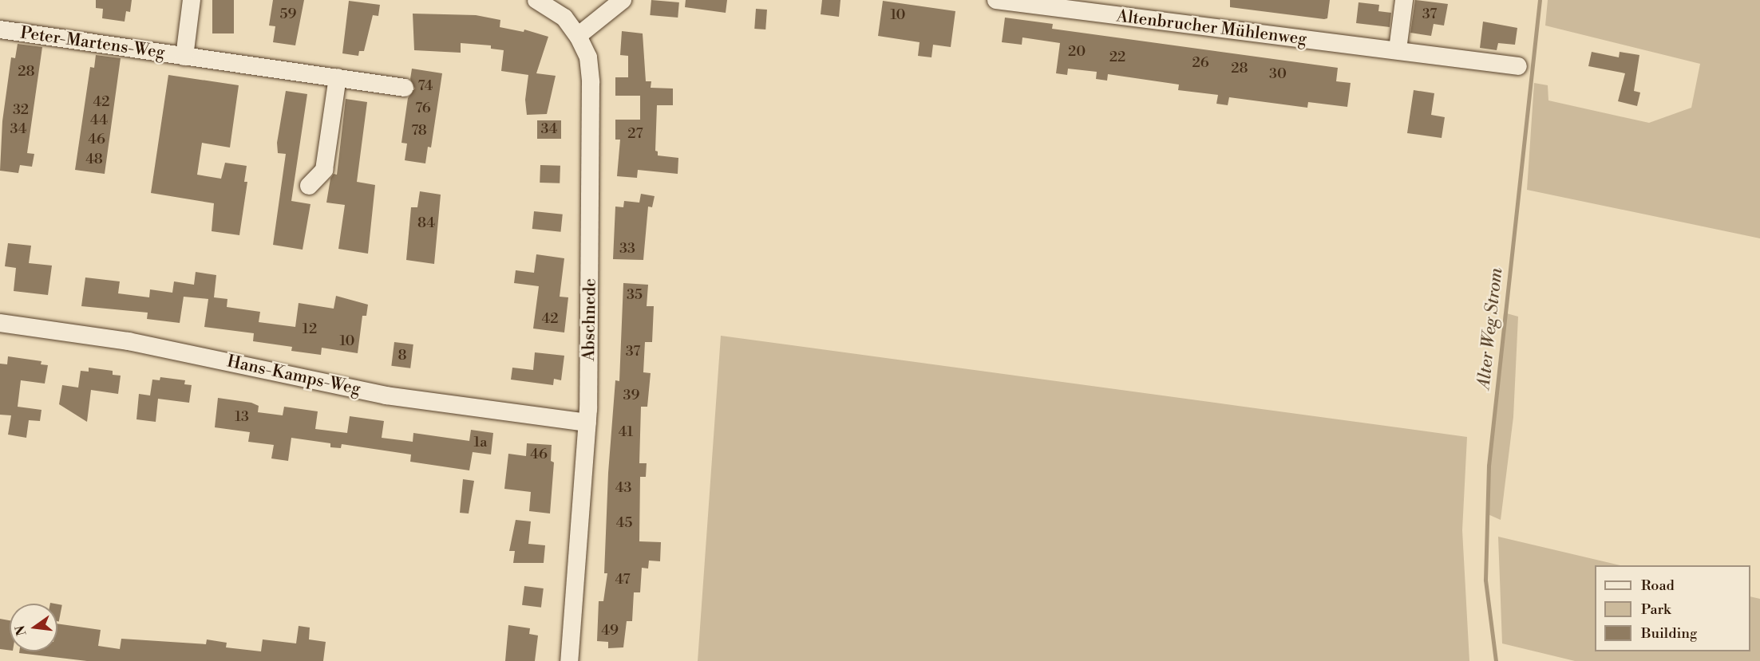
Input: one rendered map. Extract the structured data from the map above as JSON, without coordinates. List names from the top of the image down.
{
  "streets": {
    "street": [
      "Altenbrucher Mühlenweg",
      "Peter-Martens-Weg",
      "Abschnede",
      "Hans-Kamps-Weg"
    ]
  },
  "crossings": [
    ["Abschnede", "Hans-Kamps-Weg"]
  ],
  "water": ["Alter Weg Strom"],
  "house_numbers": [
    "59",
    "37",
    "10",
    "20",
    "22",
    "26",
    "28",
    "28",
    "30",
    "74",
    "42",
    "76",
    "32",
    "44",
    "34",
    "34",
    "78",
    "27",
    "46",
    "48",
    "84",
    "33",
    "35",
    "42",
    "12",
    "10",
    "37",
    "8",
    "39",
    "13",
    "41",
    "1a",
    "46",
    "43",
    "45",
    "47",
    "49"
  ],
  "legend": ["Road", "Park", "Building"],
  "north": "left"
}
